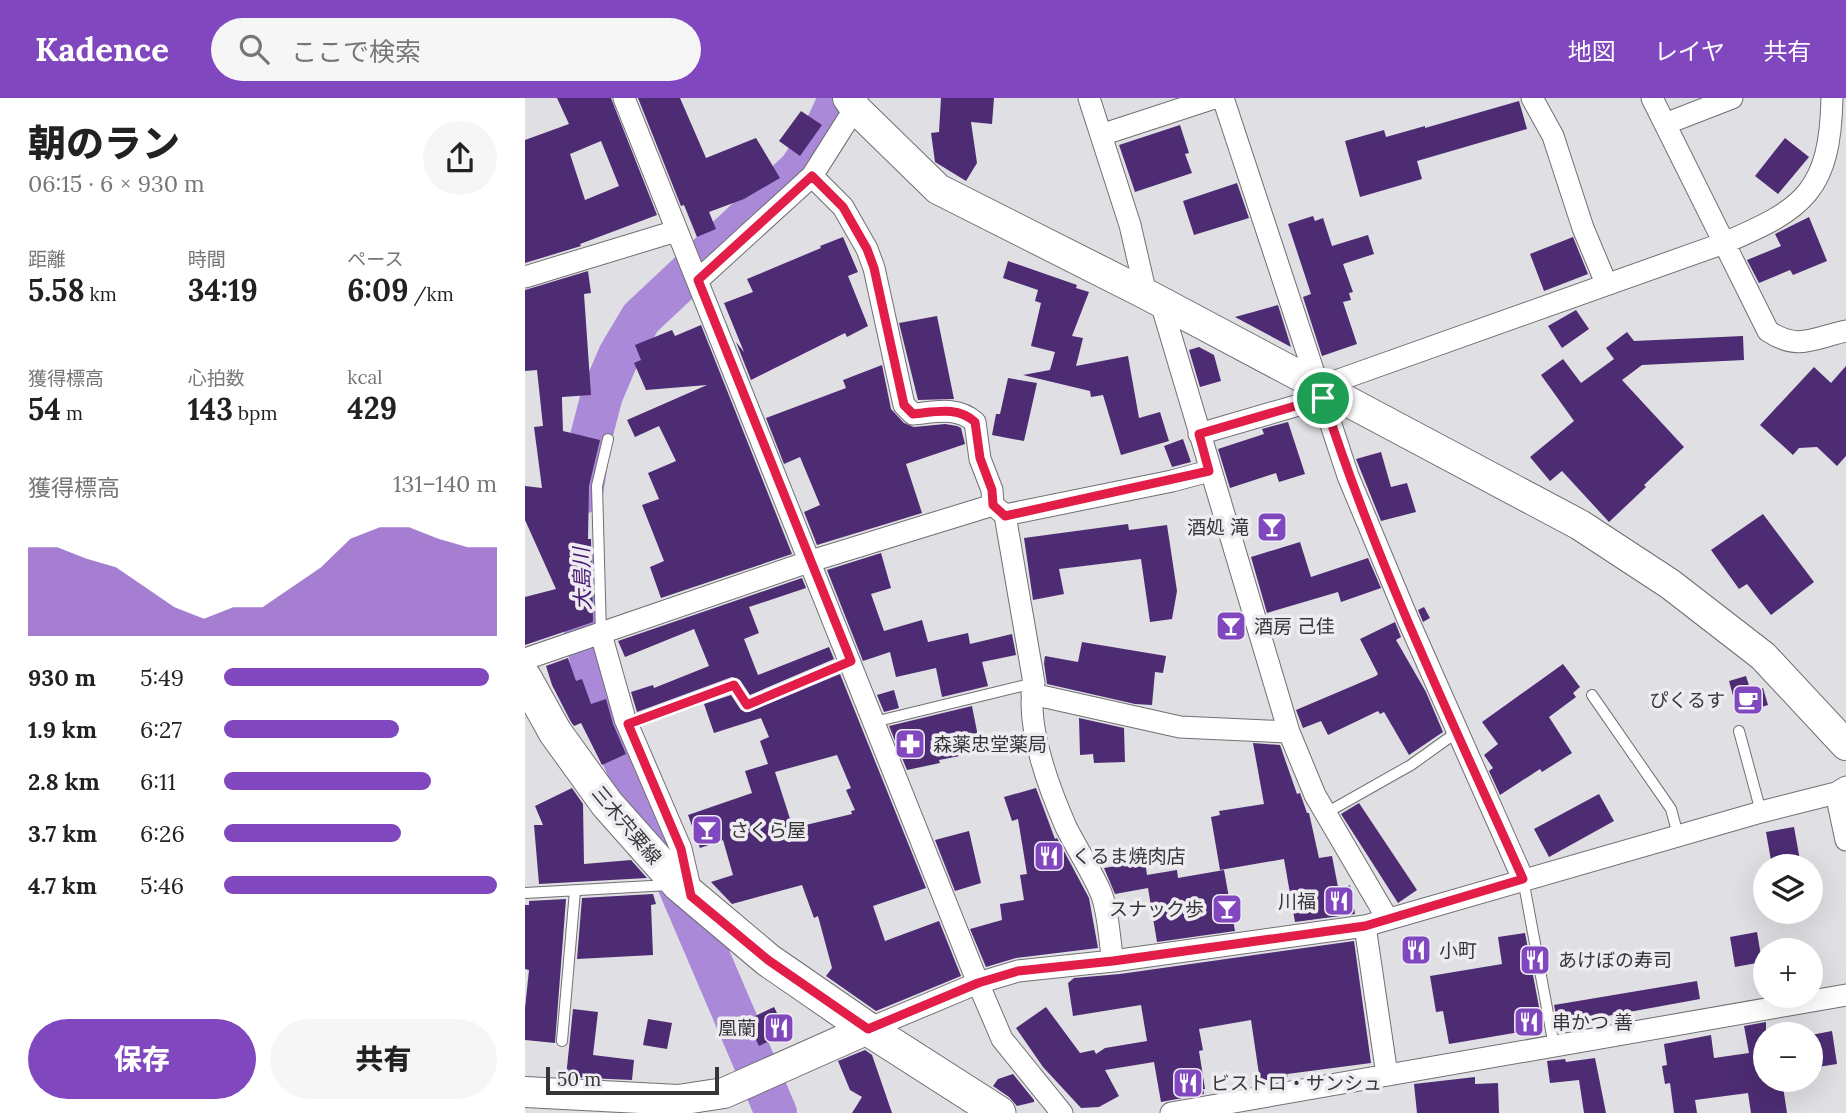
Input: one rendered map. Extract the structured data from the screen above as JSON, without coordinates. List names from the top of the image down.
{
  "streets": {
    "main road": ["三木宍粟線"]
  },
  "water": ["大島川"],
  "places": {
    "bar": [
      "酒処 滝",
      "酒房 己佳",
      "さくら屋",
      "スナック歩"
    ],
    "cafe": ["ぴくるす"],
    "pharmacy": ["森薬忠堂薬局"],
    "restaurant": [
      "くるま焼肉店",
      "川福",
      "小町",
      "あけぼの寿司",
      "串かつ 善",
      "凰蘭",
      "ビストロ・サンシュ"
    ]
  },
  "scale_bar": "50 m",
  "page": {
    "header": "Kadence",
    "search": "ここで検索",
    "nav": ["地図", "レイヤ", "共有"],
    "heading": ["朝のラン", "06:15 · 6 × 930 m"],
    "stats": [
      ["距離", "5.58 km"],
      ["時間", "34:19"],
      ["ペース", "6:09 /km"],
      ["獲得標高", "54 m"],
      ["心拍数", "143 bpm"],
      ["kcal", "429"]
    ],
    "chart": ["獲得標高", "131–140 m"],
    "list": [
      {
        "name": "930 m",
        "note": "5:49"
      },
      {
        "name": "1.9 km",
        "note": "6:27"
      },
      {
        "name": "2.8 km",
        "note": "6:11"
      },
      {
        "name": "3.7 km",
        "note": "6:26"
      },
      {
        "name": "4.7 km",
        "note": "5:46"
      }
    ],
    "map_buttons": ["+", "−"],
    "buttons": ["保存", "共有"],
    "scale": "50 m"
  }
}
